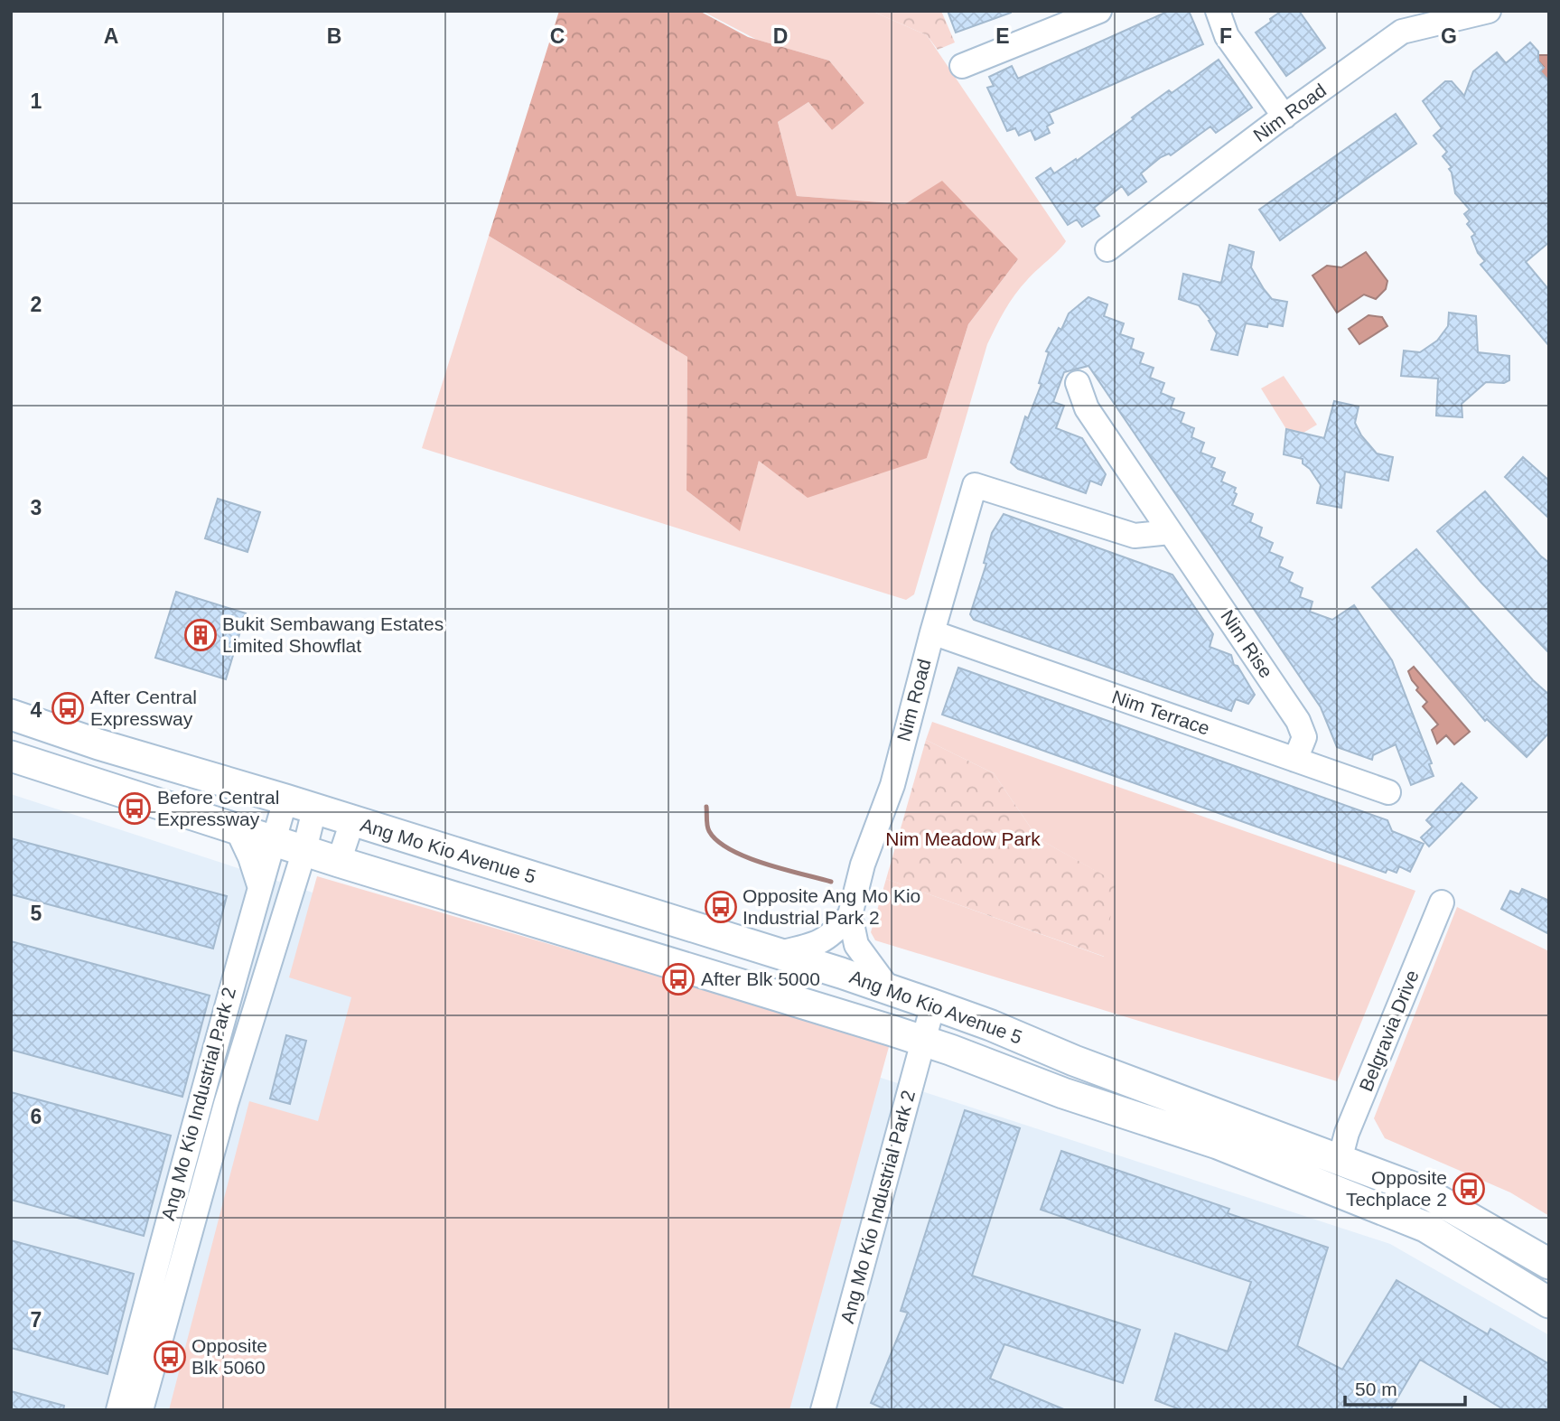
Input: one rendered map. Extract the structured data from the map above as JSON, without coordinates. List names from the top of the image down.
{
  "streets": {
    "main road": ["Ang Mo Kio Avenue 5"],
    "street": [
      "Nim Road",
      "Nim Rise",
      "Nim Terrace",
      "Belgravia Drive",
      "Ang Mo Kio Industrial Park 2"
    ]
  },
  "crossings": [
    ["Nim Road", "Nim Rise"],
    ["Nim Road", "Nim Terrace"],
    ["Nim Rise", "Nim Terrace"],
    ["Ang Mo Kio Avenue 5", "Belgravia Drive"],
    ["Ang Mo Kio Avenue 5", "Ang Mo Kio Industrial Park 2"]
  ],
  "parks": ["Nim Meadow Park"],
  "places": {
    "building": ["Bukit Sembawang Estates Limited Showflat"],
    "bus stop": [
      "After Central Expressway",
      "Before Central Expressway",
      "Opposite Ang Mo Kio Industrial Park 2",
      "After Blk 5000",
      "Opposite Techplace 2",
      "Opposite Blk 5060"
    ]
  },
  "scale_bar": "50 m",
  "grid": {
    "columns": [
      "A",
      "B",
      "C",
      "D",
      "E",
      "F",
      "G"
    ],
    "rows": [
      "1",
      "2",
      "3",
      "4",
      "5",
      "6",
      "7"
    ]
  }
}
